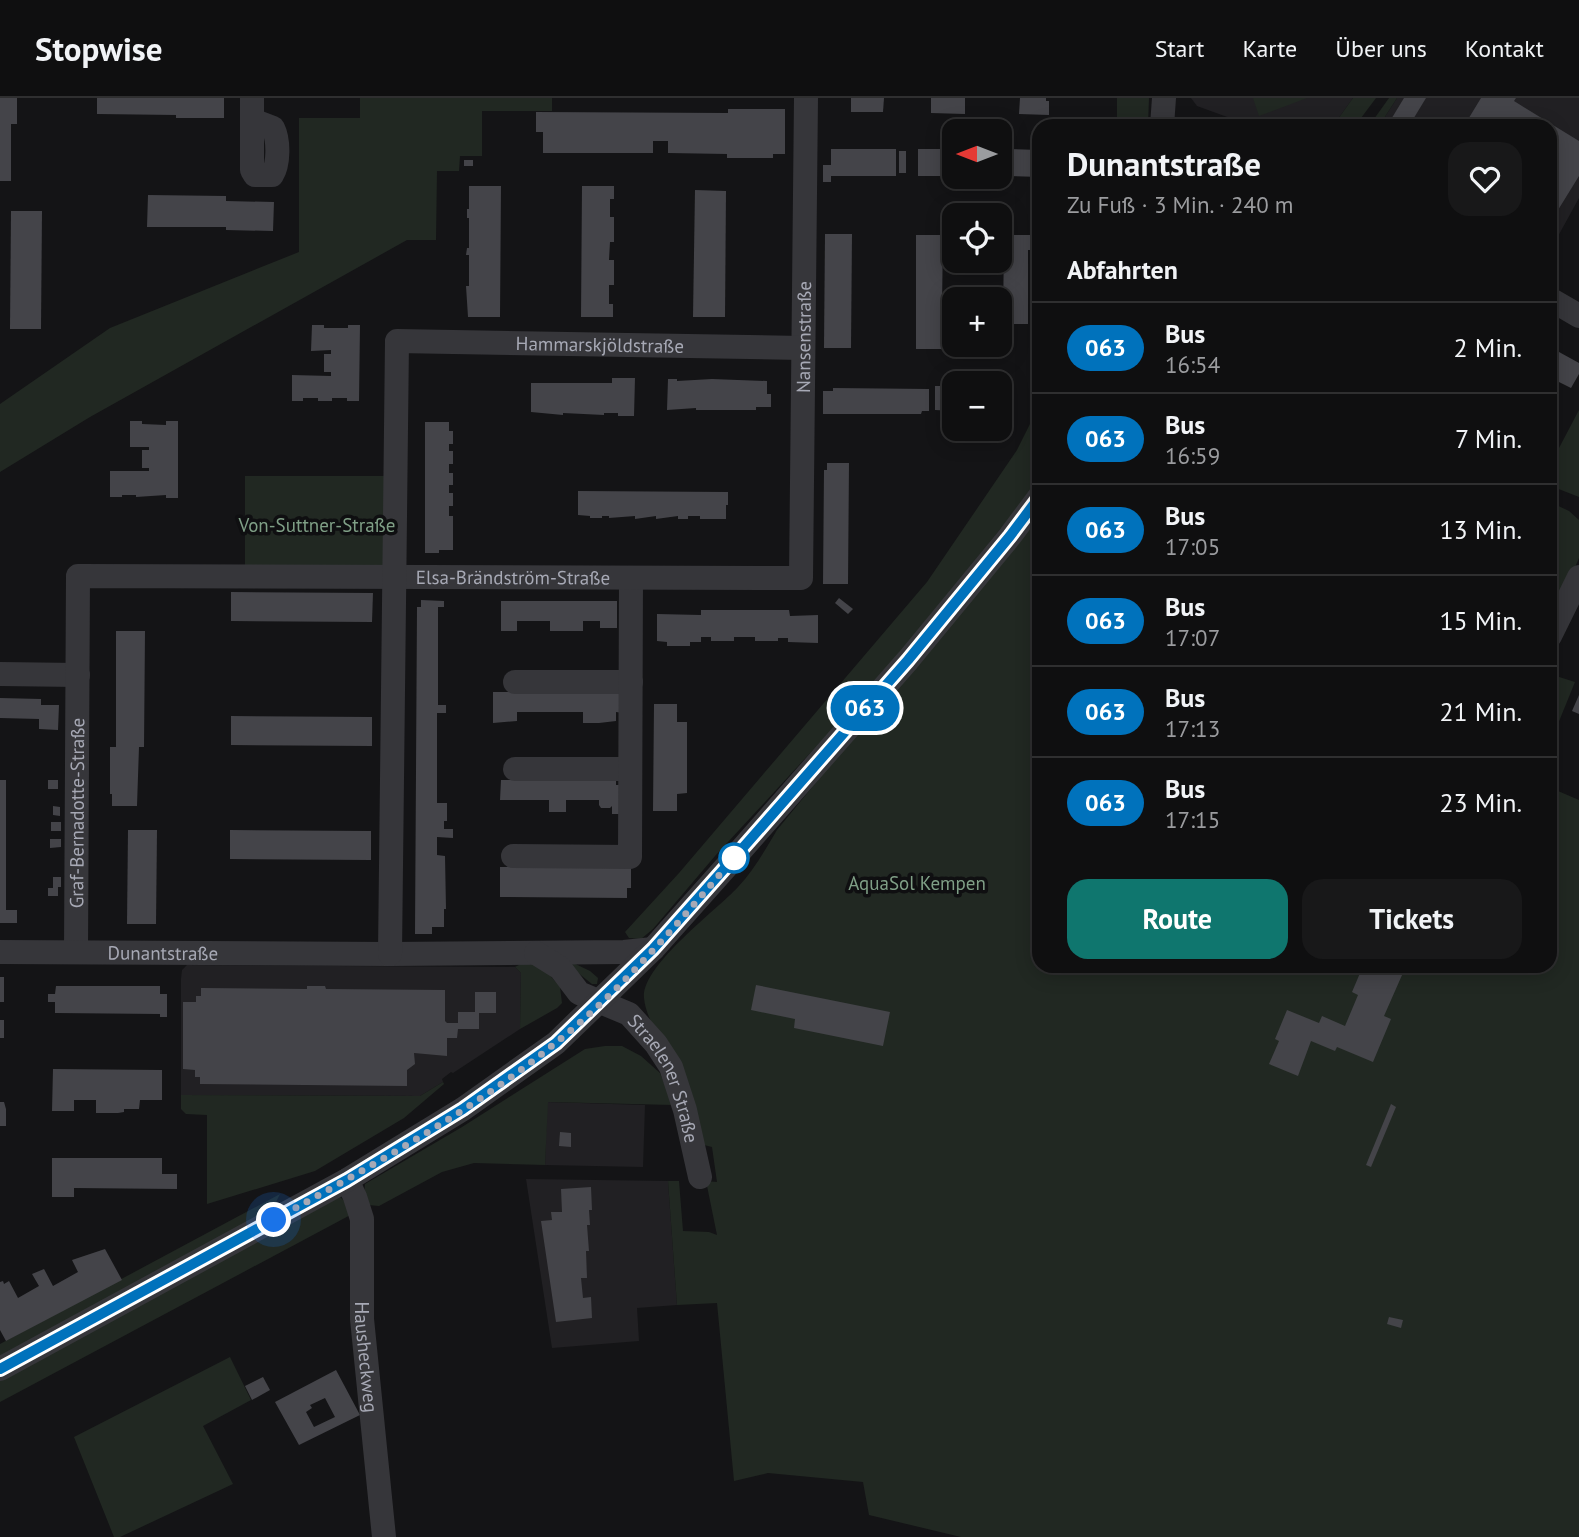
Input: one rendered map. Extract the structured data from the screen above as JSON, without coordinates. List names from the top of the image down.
{
  "streets": {
    "street": [
      "Nansenstraße",
      "Hammarskjöldstraße",
      "Elsa-Brändström-Straße",
      "Graf-Bernadotte-Straße",
      "Dunantstraße",
      "Straelener Straße",
      "Hausheckweg"
    ]
  },
  "crossings": [
    ["Nansenstraße", "Hammarskjöldstraße"],
    ["Nansenstraße", "Elsa-Brändström-Straße"],
    ["Hammarskjöldstraße", "Elsa-Brändström-Straße"],
    ["Hammarskjöldstraße", "Graf-Bernadotte-Straße"],
    ["Elsa-Brändström-Straße", "Graf-Bernadotte-Straße"],
    ["Graf-Bernadotte-Straße", "Dunantstraße"],
    ["Dunantstraße", "Straelener Straße"],
    ["Straelener Straße", "Hausheckweg"]
  ],
  "parks": ["Von-Suttner-Straße", "AquaSol Kempen"],
  "lines": ["bus line 063"],
  "north": "left",
  "page": {
    "header": "Stopwise",
    "nav": [
      "Start",
      "Karte",
      "Über uns",
      "Kontakt"
    ],
    "on_map": "063",
    "map_buttons": ["+", "−"],
    "heading": [
      ["Dunantstraße", "Zu Fuß · 3 Min. · 240 m"],
      "Abfahrten"
    ],
    "list": [
      {
        "mark": "063",
        "name": "Bus",
        "note": "16:54",
        "value": "2 Min."
      },
      {
        "mark": "063",
        "name": "Bus",
        "note": "16:59",
        "value": "7 Min."
      },
      {
        "mark": "063",
        "name": "Bus",
        "note": "17:05",
        "value": "13 Min."
      },
      {
        "mark": "063",
        "name": "Bus",
        "note": "17:07",
        "value": "15 Min."
      },
      {
        "mark": "063",
        "name": "Bus",
        "note": "17:13",
        "value": "21 Min."
      },
      {
        "mark": "063",
        "name": "Bus",
        "note": "17:15",
        "value": "23 Min."
      }
    ],
    "buttons": ["Route", "Tickets"]
  }
}
